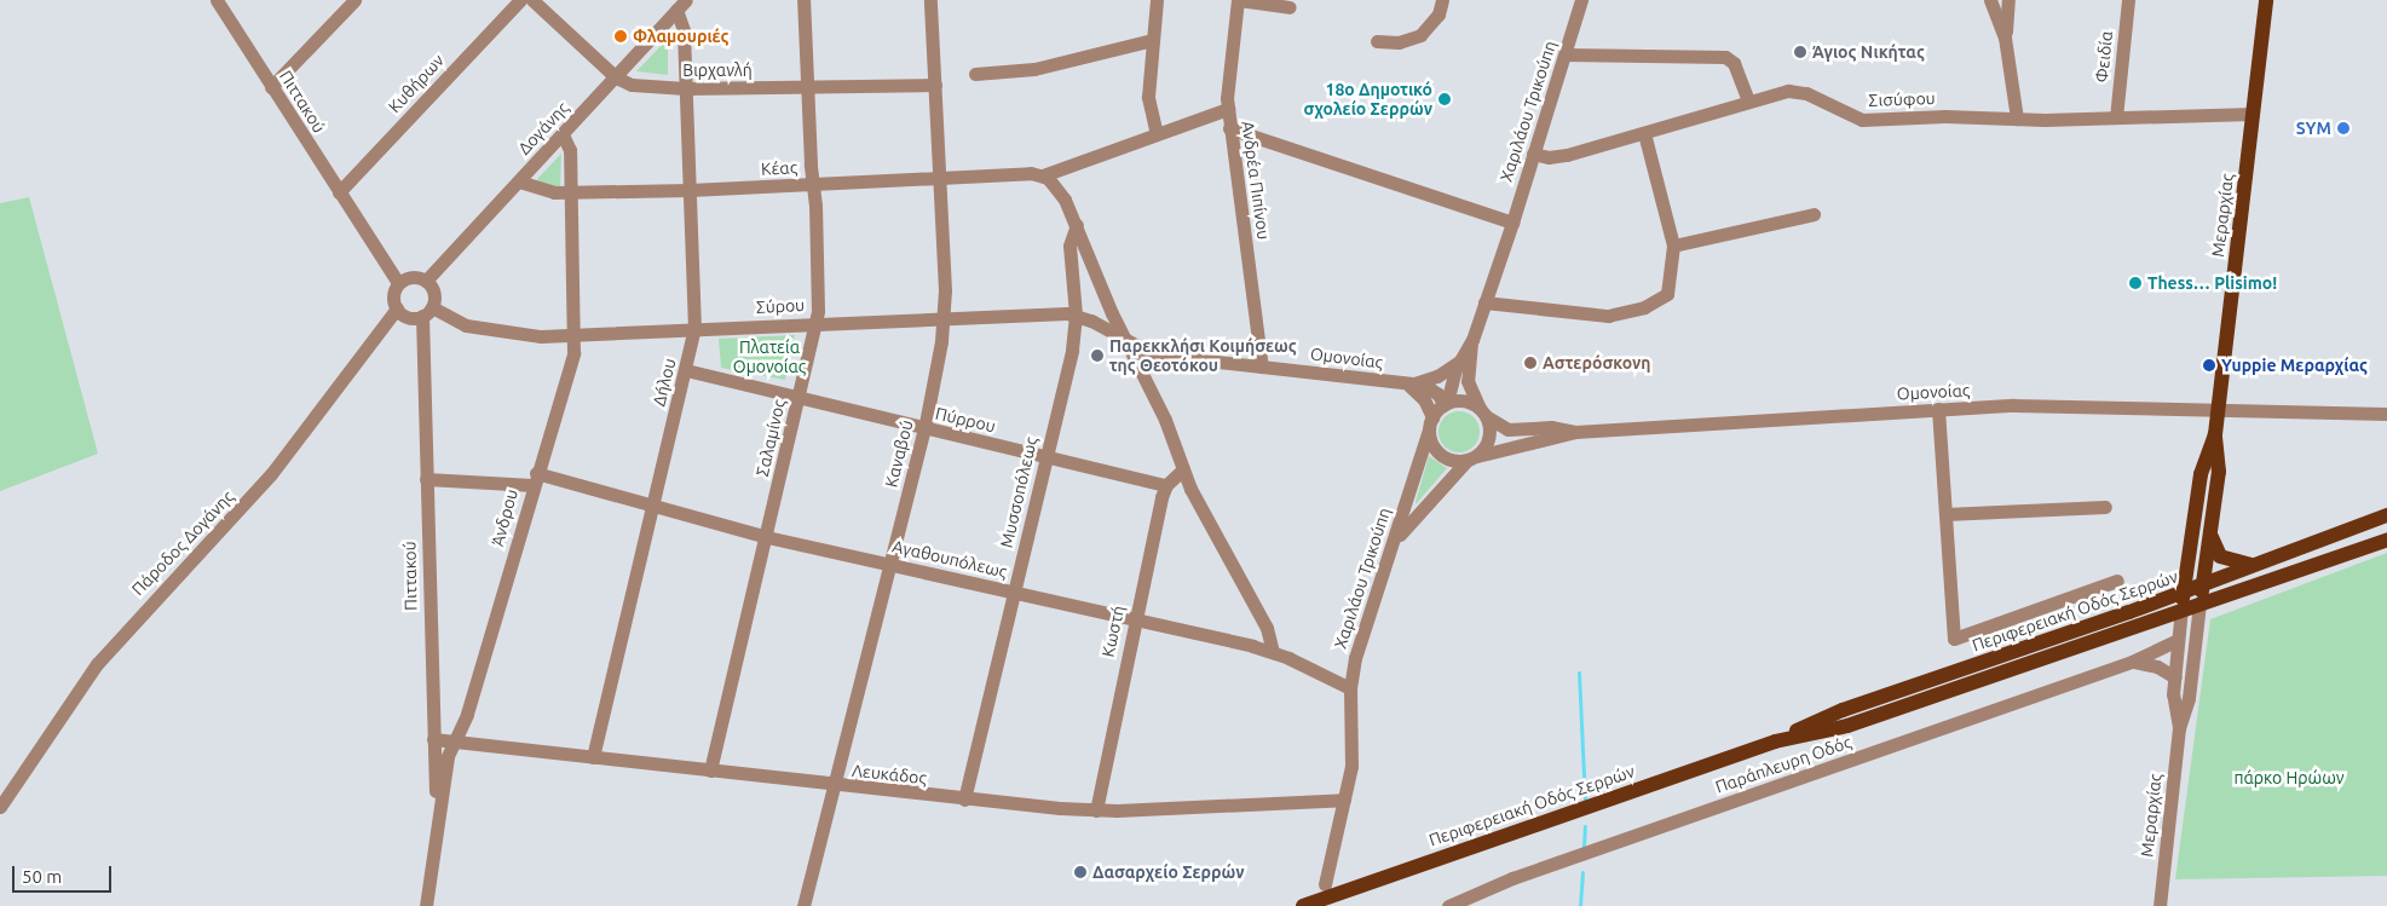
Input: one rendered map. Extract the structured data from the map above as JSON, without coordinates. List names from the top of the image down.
{
  "streets": {
    "main road": ["Μεραρχίας", "Περιφερειακή Οδός Σερρών"],
    "street": [
      "Φειδία",
      "Βιρχανλή",
      "Κυθήρων",
      "Σισύφου",
      "Πιττακού",
      "Χαριλάου Τρικούπη",
      "Δογάνης",
      "Κέας",
      "Ανδρέα Πιπίνου",
      "Σύρου",
      "Ομονοίας",
      "Δήλου",
      "Πύρρου",
      "Σαλαμίνος",
      "Καναβού",
      "Μυσσοπόλεως",
      "Άνδρου",
      "Πάροδος Δογάνης",
      "Αγαθουπόλεως",
      "Κωστή",
      "Παράπλευρη Οδός",
      "Λευκάδος"
    ]
  },
  "crossings": [
    ["Φειδία", "Σισύφου"],
    ["Βιρχανλή", "Δογάνης"],
    ["Βιρχανλή", "Δήλου"],
    ["Βιρχανλή", "Σαλαμίνος"],
    ["Βιρχανλή", "Καναβού"],
    ["Κυθήρων", "Πιττακού"],
    ["Σισύφου", "Χαριλάου Τρικούπη"],
    ["Σισύφου", "Μεραρχίας"],
    ["Πιττακού", "Δογάνης"],
    ["Πιττακού", "Σύρου"],
    ["Πιττακού", "Άνδρου"],
    ["Πιττακού", "Πάροδος Δογάνης"],
    ["Πιττακού", "Αγαθουπόλεως"],
    ["Πιττακού", "Λευκάδος"],
    ["Χαριλάου Τρικούπη", "Ομονοίας"],
    ["Χαριλάου Τρικούπη", "Αγαθουπόλεως"],
    ["Χαριλάου Τρικούπη", "Λευκάδος"],
    ["Δογάνης", "Κέας"],
    ["Δογάνης", "Σύρου"],
    ["Δογάνης", "Δήλου"],
    ["Δογάνης", "Άνδρου"],
    ["Δογάνης", "Πάροδος Δογάνης"],
    ["Κέας", "Δήλου"],
    ["Κέας", "Σαλαμίνος"],
    ["Κέας", "Καναβού"],
    ["Κέας", "Άνδρου"],
    ["Ανδρέα Πιπίνου", "Ομονοίας"],
    ["Μεραρχίας", "Ομονοίας"],
    ["Μεραρχίας", "Περιφερειακή Οδός Σερρών"],
    ["Μεραρχίας", "Παράπλευρη Οδός"],
    ["Σύρου", "Ομονοίας"],
    ["Σύρου", "Δήλου"],
    ["Σύρου", "Σαλαμίνος"],
    ["Σύρου", "Καναβού"],
    ["Σύρου", "Μυσσοπόλεως"],
    ["Σύρου", "Άνδρου"],
    ["Σύρου", "Πάροδος Δογάνης"],
    ["Δήλου", "Πύρρου"],
    ["Δήλου", "Αγαθουπόλεως"],
    ["Δήλου", "Λευκάδος"],
    ["Πύρρου", "Σαλαμίνος"],
    ["Πύρρου", "Καναβού"],
    ["Πύρρου", "Μυσσοπόλεως"],
    ["Πύρρου", "Κωστή"],
    ["Σαλαμίνος", "Αγαθουπόλεως"],
    ["Σαλαμίνος", "Λευκάδος"],
    ["Καναβού", "Αγαθουπόλεως"],
    ["Καναβού", "Λευκάδος"],
    ["Μυσσοπόλεως", "Αγαθουπόλεως"],
    ["Μυσσοπόλεως", "Λευκάδος"],
    ["Άνδρου", "Αγαθουπόλεως"],
    ["Άνδρου", "Λευκάδος"],
    ["Αγαθουπόλεως", "Κωστή"],
    ["Κωστή", "Λευκάδος"]
  ],
  "parks": ["Πλατεία Ομονοίας", "πάρκο Ηρώων"],
  "places": [
    "Φλαμουριές",
    "Άγιος Νικήτας",
    "18ο Δημοτικό σχολείο Σερρών",
    "SYM",
    "Thess… Plisimo!",
    "Παρεκκλήσι Κοιμήσεως της Θεοτόκου",
    "Αστερόσκονη",
    "Yuppie Μεραρχίας",
    "Δασαρχείο Σερρών"
  ],
  "scale_bar": "50 m"
}
